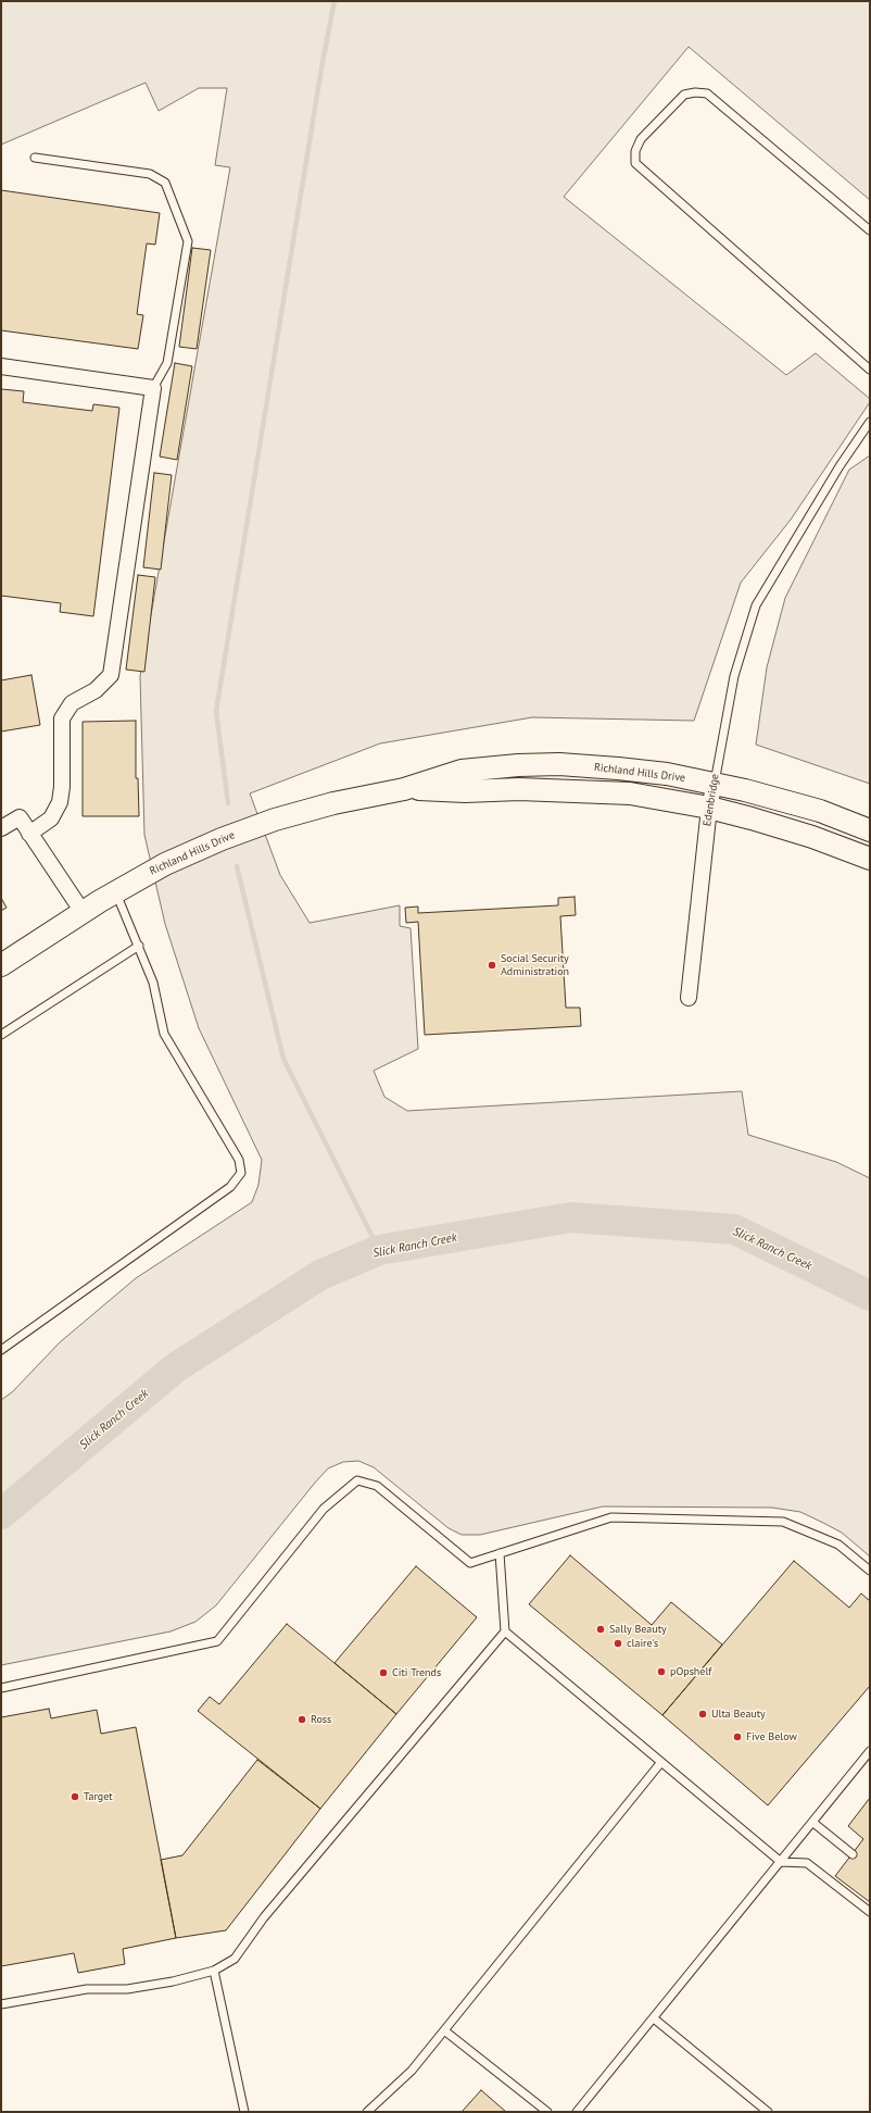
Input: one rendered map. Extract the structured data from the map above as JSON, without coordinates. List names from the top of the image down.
{
  "streets": {
    "street": ["Richland Hills Drive", "Edenbridge"]
  },
  "crossings": [
    ["Richland Hills Drive", "Edenbridge"]
  ],
  "water": ["Slick Ranch Creek"],
  "places": [
    "Social Security Administration",
    "Sally Beauty",
    "claire's",
    "pOpshelf",
    "Citi Trends",
    "Ulta Beauty",
    "Ross",
    "Five Below",
    "Target"
  ]
}
